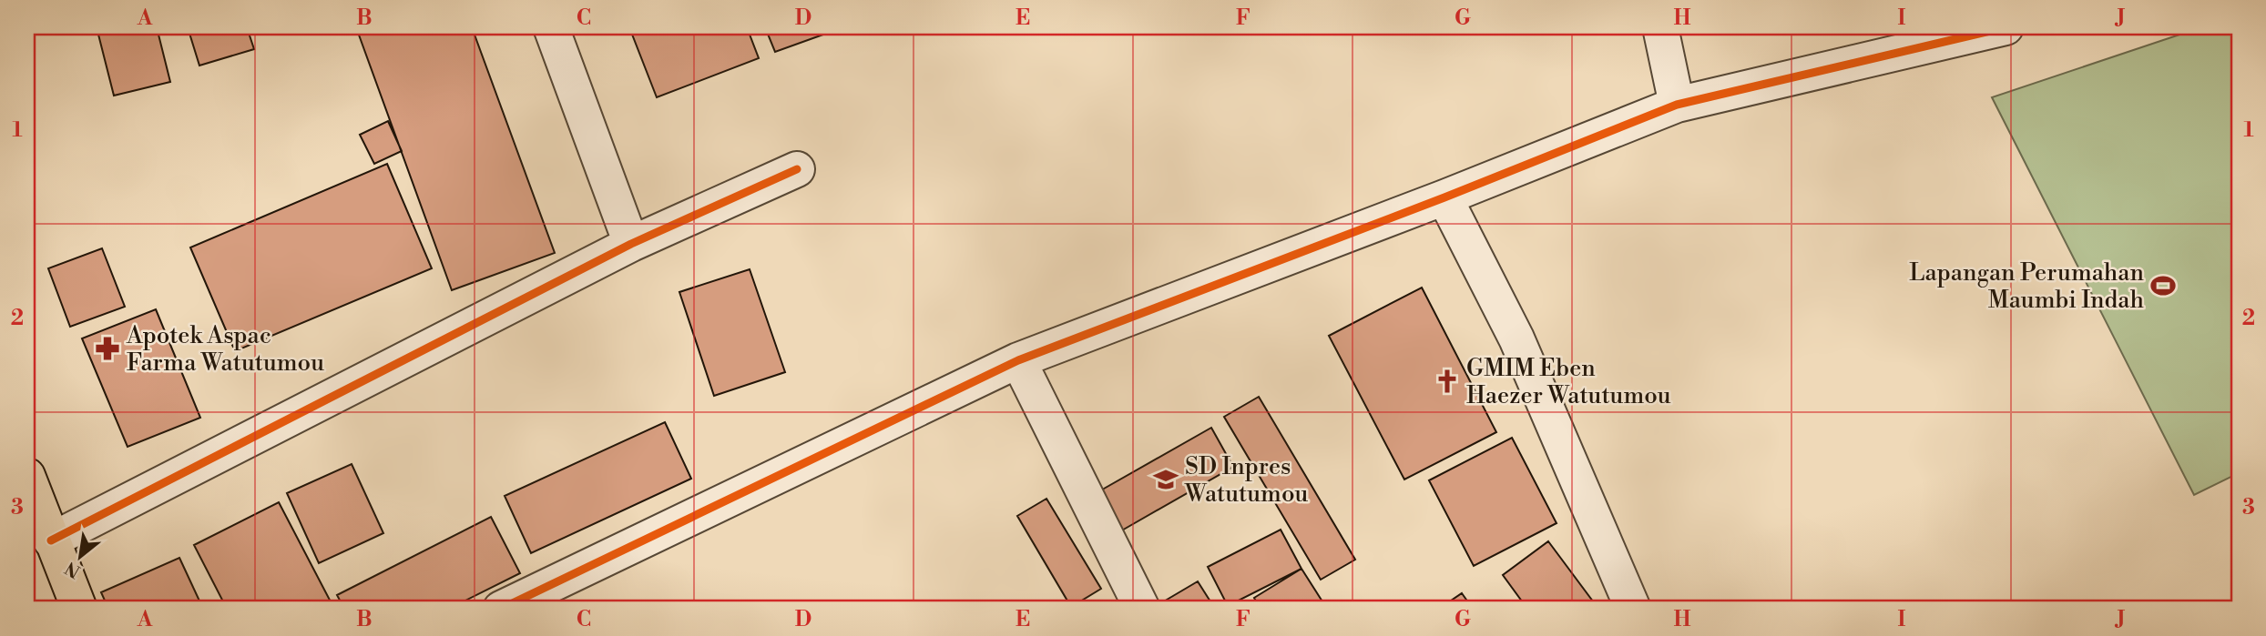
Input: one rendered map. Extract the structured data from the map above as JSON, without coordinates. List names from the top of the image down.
{
  "places": {
    "sports": ["Lapangan Perumahan Maumbi Indah"],
    "pharmacy": ["Apotek Aspac Farma Watutumou"],
    "church": ["GMIM Eben Haezer Watutumou"],
    "school or university": ["SD Inpres Watutumou"]
  },
  "north": "bottom left",
  "grid": {
    "columns": [
      "A",
      "B",
      "C",
      "D",
      "E",
      "F",
      "G",
      "H",
      "I",
      "J"
    ],
    "rows": ["1", "2", "3"]
  }
}
